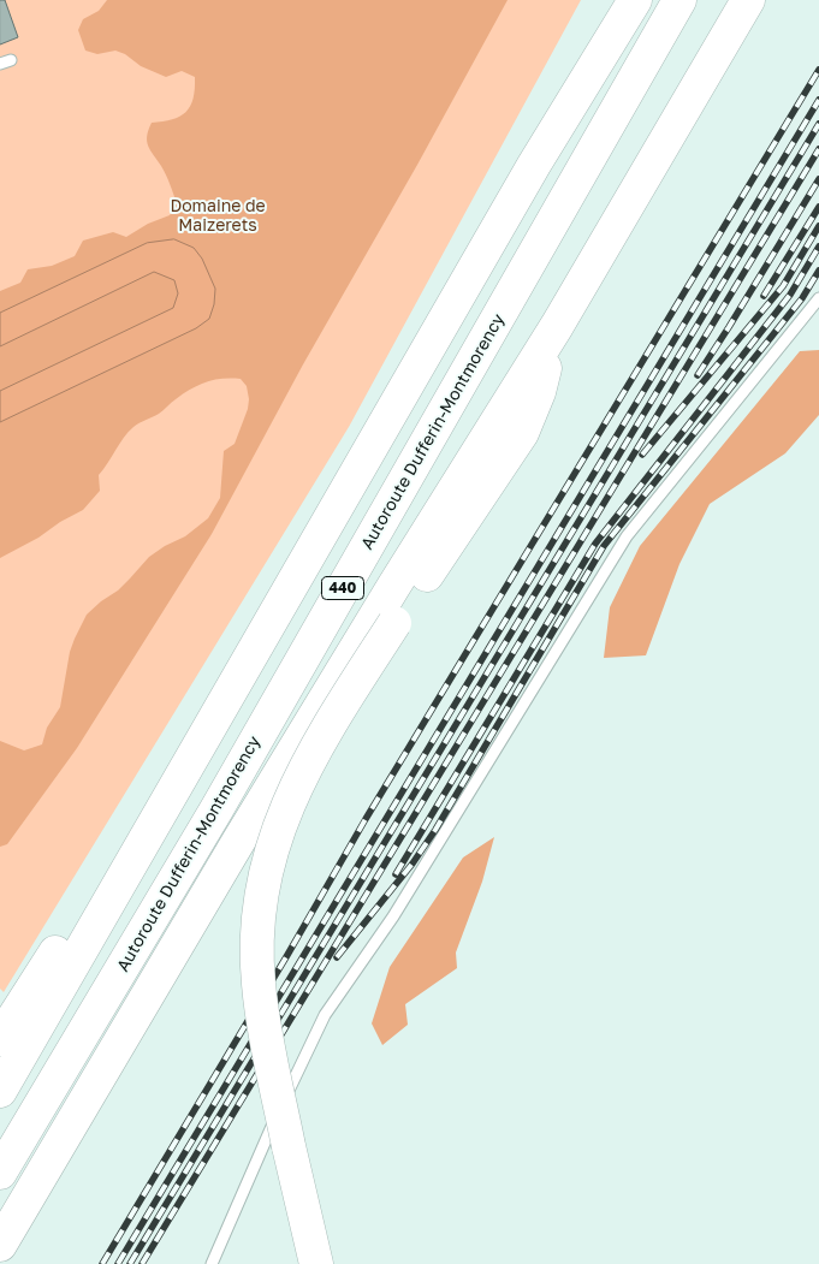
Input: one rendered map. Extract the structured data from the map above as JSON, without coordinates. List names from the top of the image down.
{
  "streets": {
    "highway": ["Autoroute Dufferin-Montmorency", "440"]
  },
  "parks": ["Domaine de Maizerets"]
}
